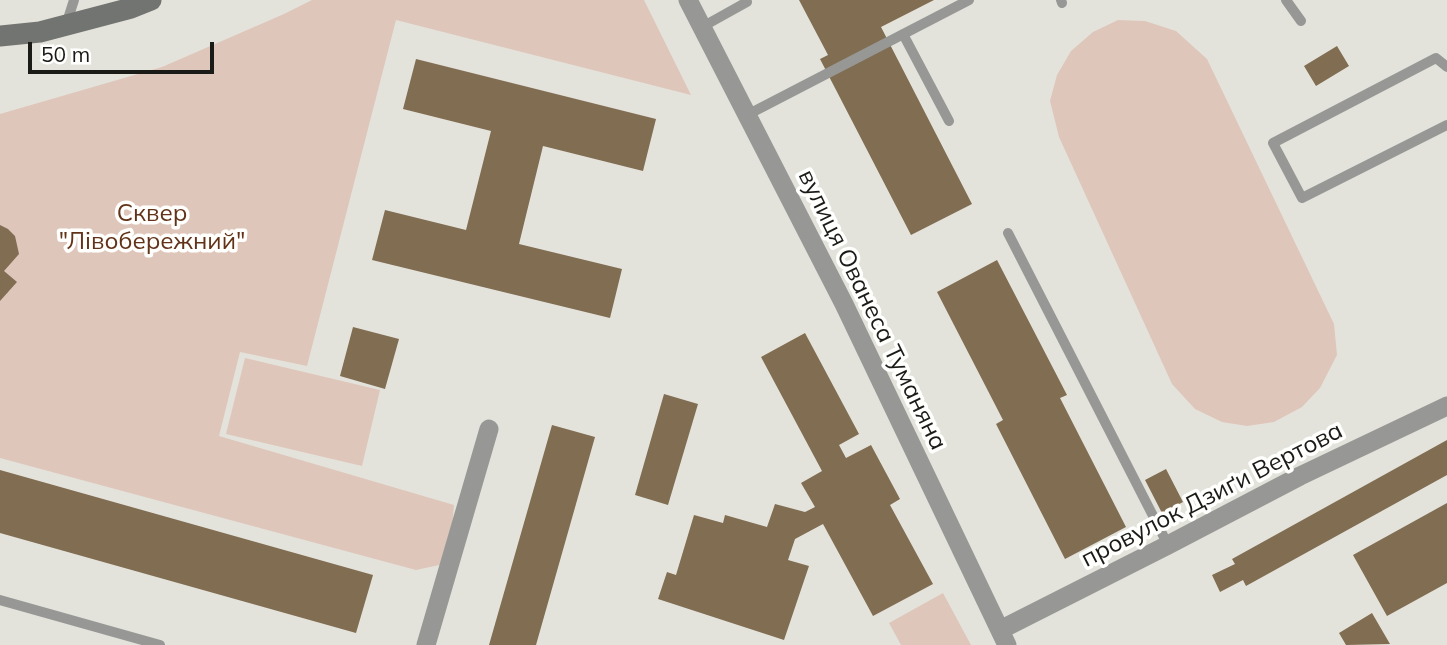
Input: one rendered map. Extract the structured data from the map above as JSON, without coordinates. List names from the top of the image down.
{
  "streets": {
    "street": ["вулиця Ованеса Туманяна", "провулок Дзиґи Вертова"]
  },
  "crossings": [
    ["вулиця Ованеса Туманяна", "провулок Дзиґи Вертова"]
  ],
  "parks": ["Сквер \"Лівобережний\""],
  "scale_bar": "50 m"
}
